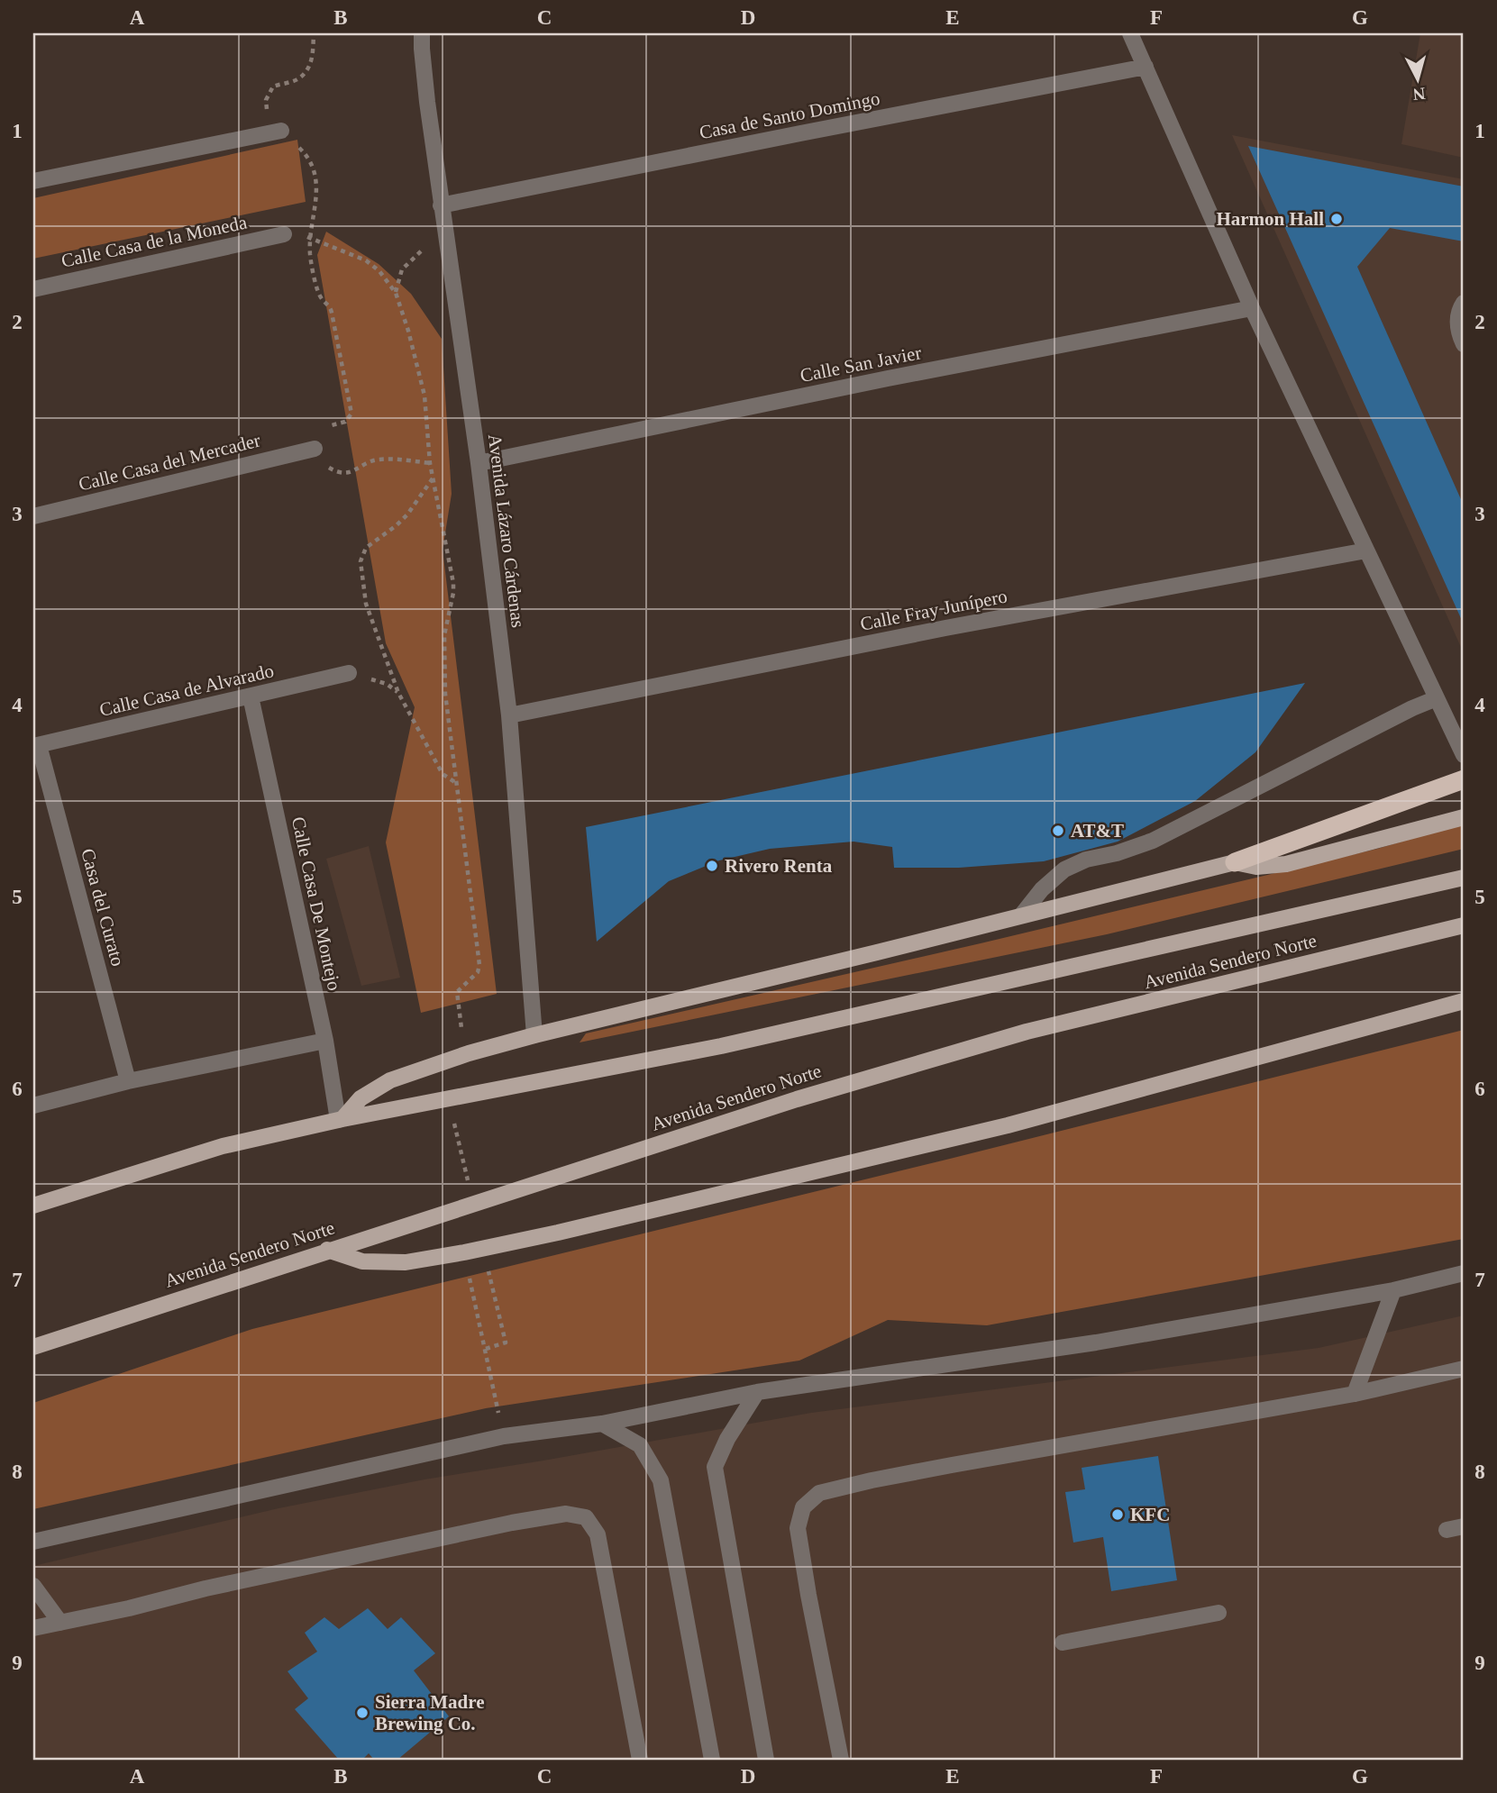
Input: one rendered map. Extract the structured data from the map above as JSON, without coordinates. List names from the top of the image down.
{
  "streets": {
    "main road": ["Avenida Sendero Norte"],
    "street": [
      "Casa de Santo Domingo",
      "Calle Casa de la Moneda",
      "Calle San Javier",
      "Calle Casa del Mercader",
      "Avenida Lázaro Cárdenas",
      "Calle Fray Junípero",
      "Calle Casa de Alvarado",
      "Calle Casa De Montejo",
      "Casa del Curato"
    ]
  },
  "crossings": [
    ["Casa de Santo Domingo", "Avenida Lázaro Cárdenas"],
    ["Calle San Javier", "Avenida Lázaro Cárdenas"],
    ["Avenida Lázaro Cárdenas", "Calle Fray Junípero"],
    ["Calle Casa de Alvarado", "Calle Casa De Montejo"],
    ["Calle Casa de Alvarado", "Casa del Curato"],
    ["Calle Casa De Montejo", "Avenida Sendero Norte"]
  ],
  "places": [
    "Harmon Hall",
    "AT&T",
    "Rivero Renta",
    "KFC",
    "Sierra Madre Brewing Co."
  ],
  "north": "bottom",
  "grid": {
    "columns": [
      "A",
      "B",
      "C",
      "D",
      "E",
      "F",
      "G"
    ],
    "rows": [
      "1",
      "2",
      "3",
      "4",
      "5",
      "6",
      "7",
      "8",
      "9"
    ]
  }
}
